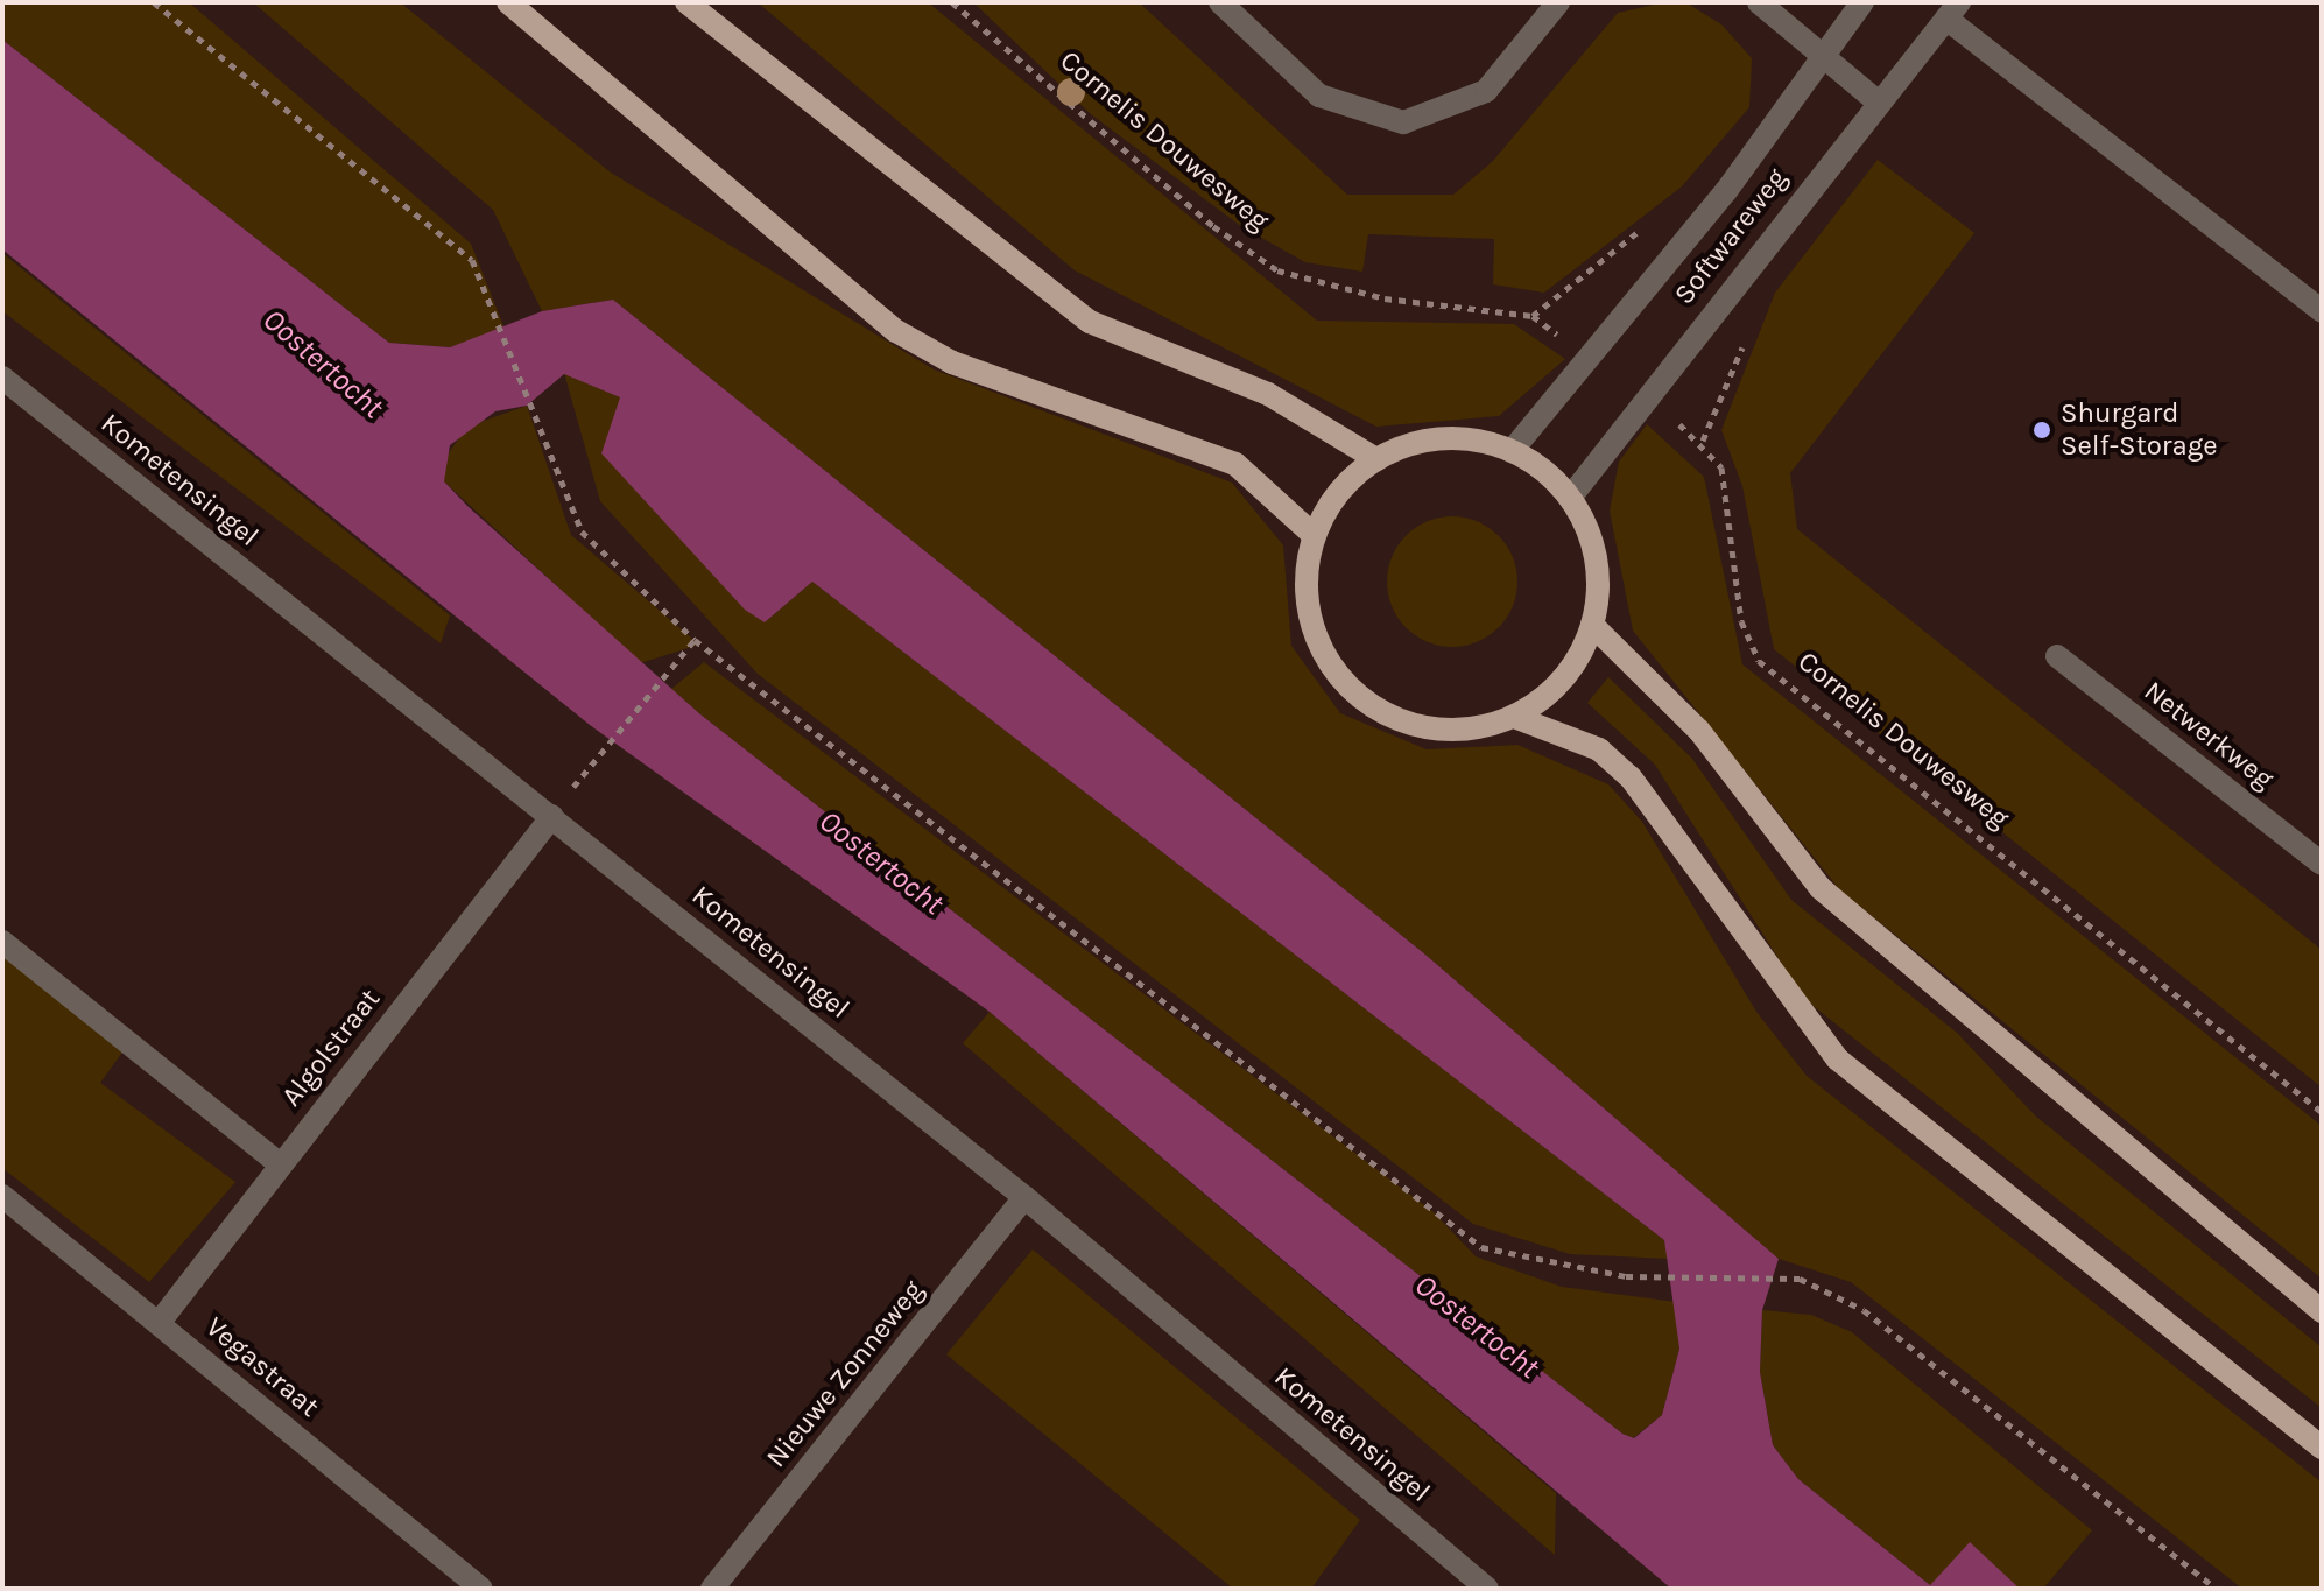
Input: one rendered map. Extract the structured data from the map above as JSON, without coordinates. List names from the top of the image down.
{
  "streets": {
    "street": [
      "Softwareweg",
      "Kometensingel",
      "Netwerkweg",
      "Algolstraat",
      "Vegastraat",
      "Nieuwe Zonneweg"
    ],
    "path": ["Cornelis Douwesweg"]
  },
  "crossings": [
    ["Cornelis Douwesweg", "Softwareweg"],
    ["Kometensingel", "Algolstraat"],
    ["Kometensingel", "Nieuwe Zonneweg"],
    ["Algolstraat", "Vegastraat"]
  ],
  "water": ["Oostertocht"],
  "places": ["Shurgard Self-Storage"]
}
